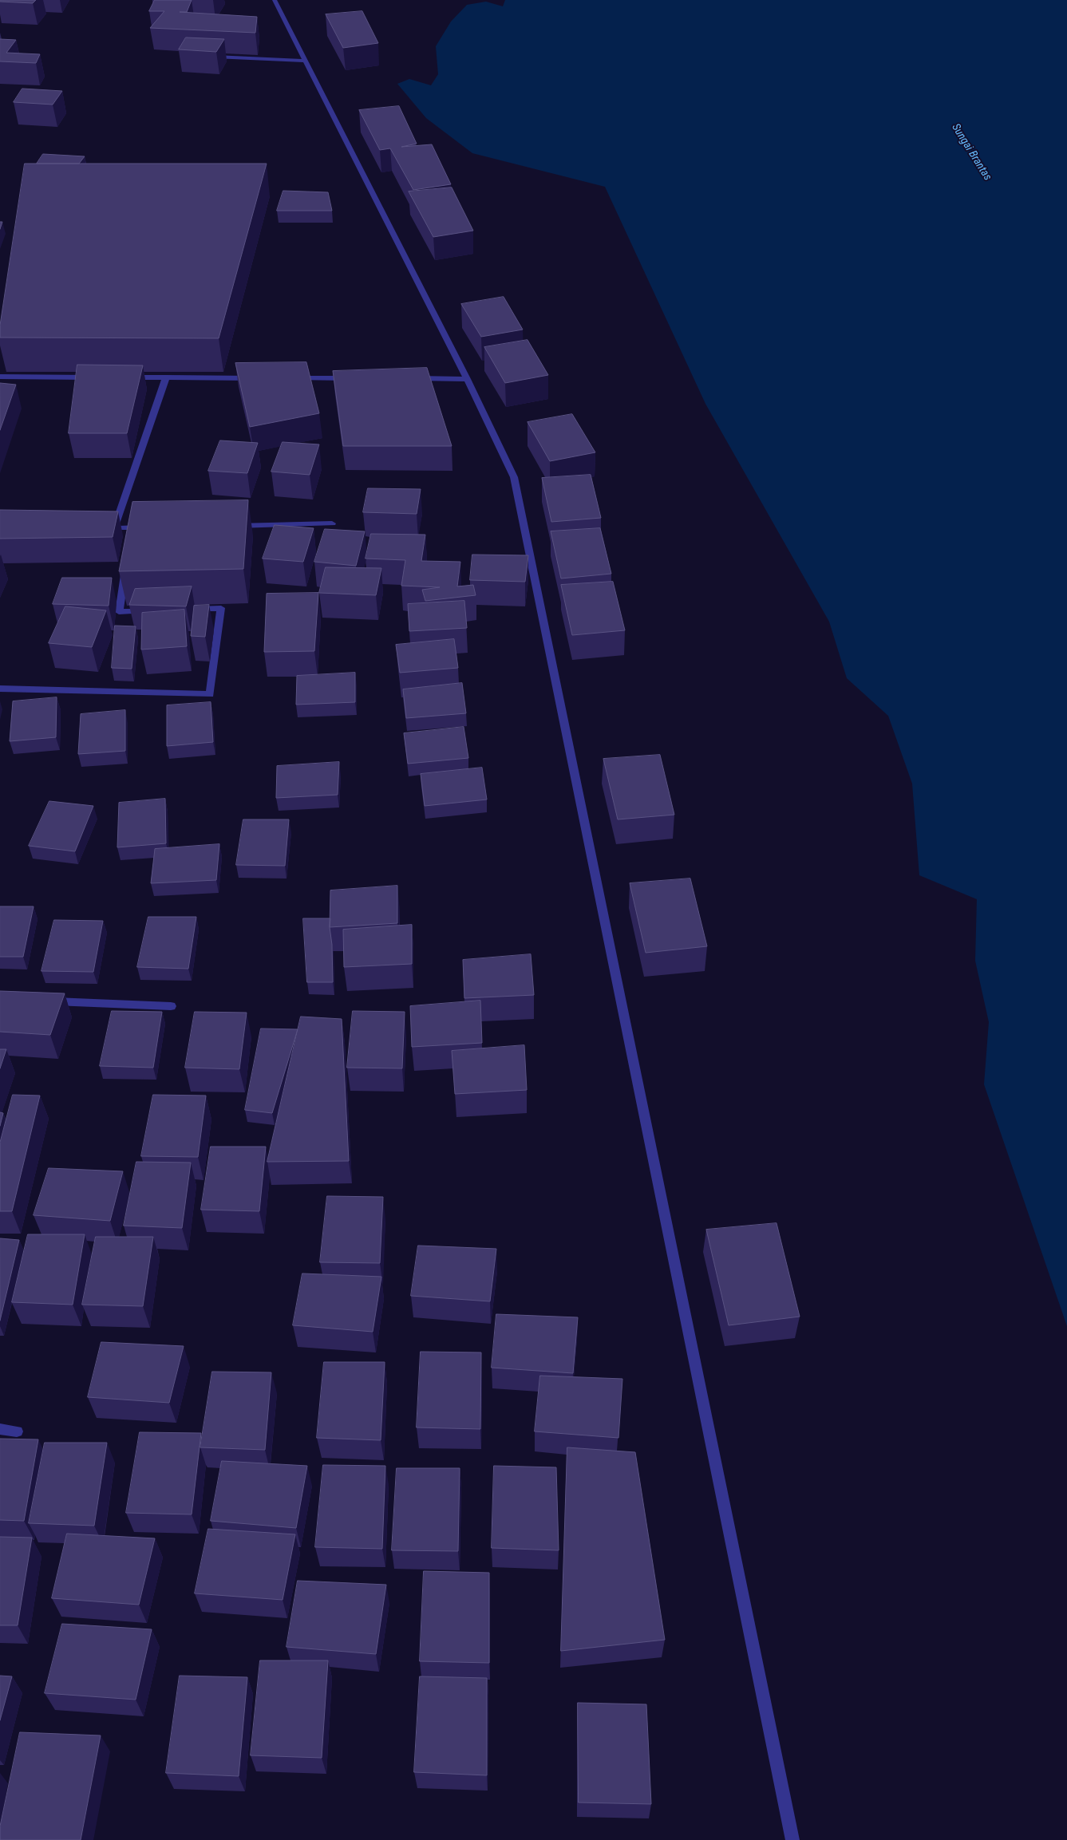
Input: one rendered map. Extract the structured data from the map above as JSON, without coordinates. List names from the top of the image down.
{
  "water": ["Sungai Brantas"]
}
